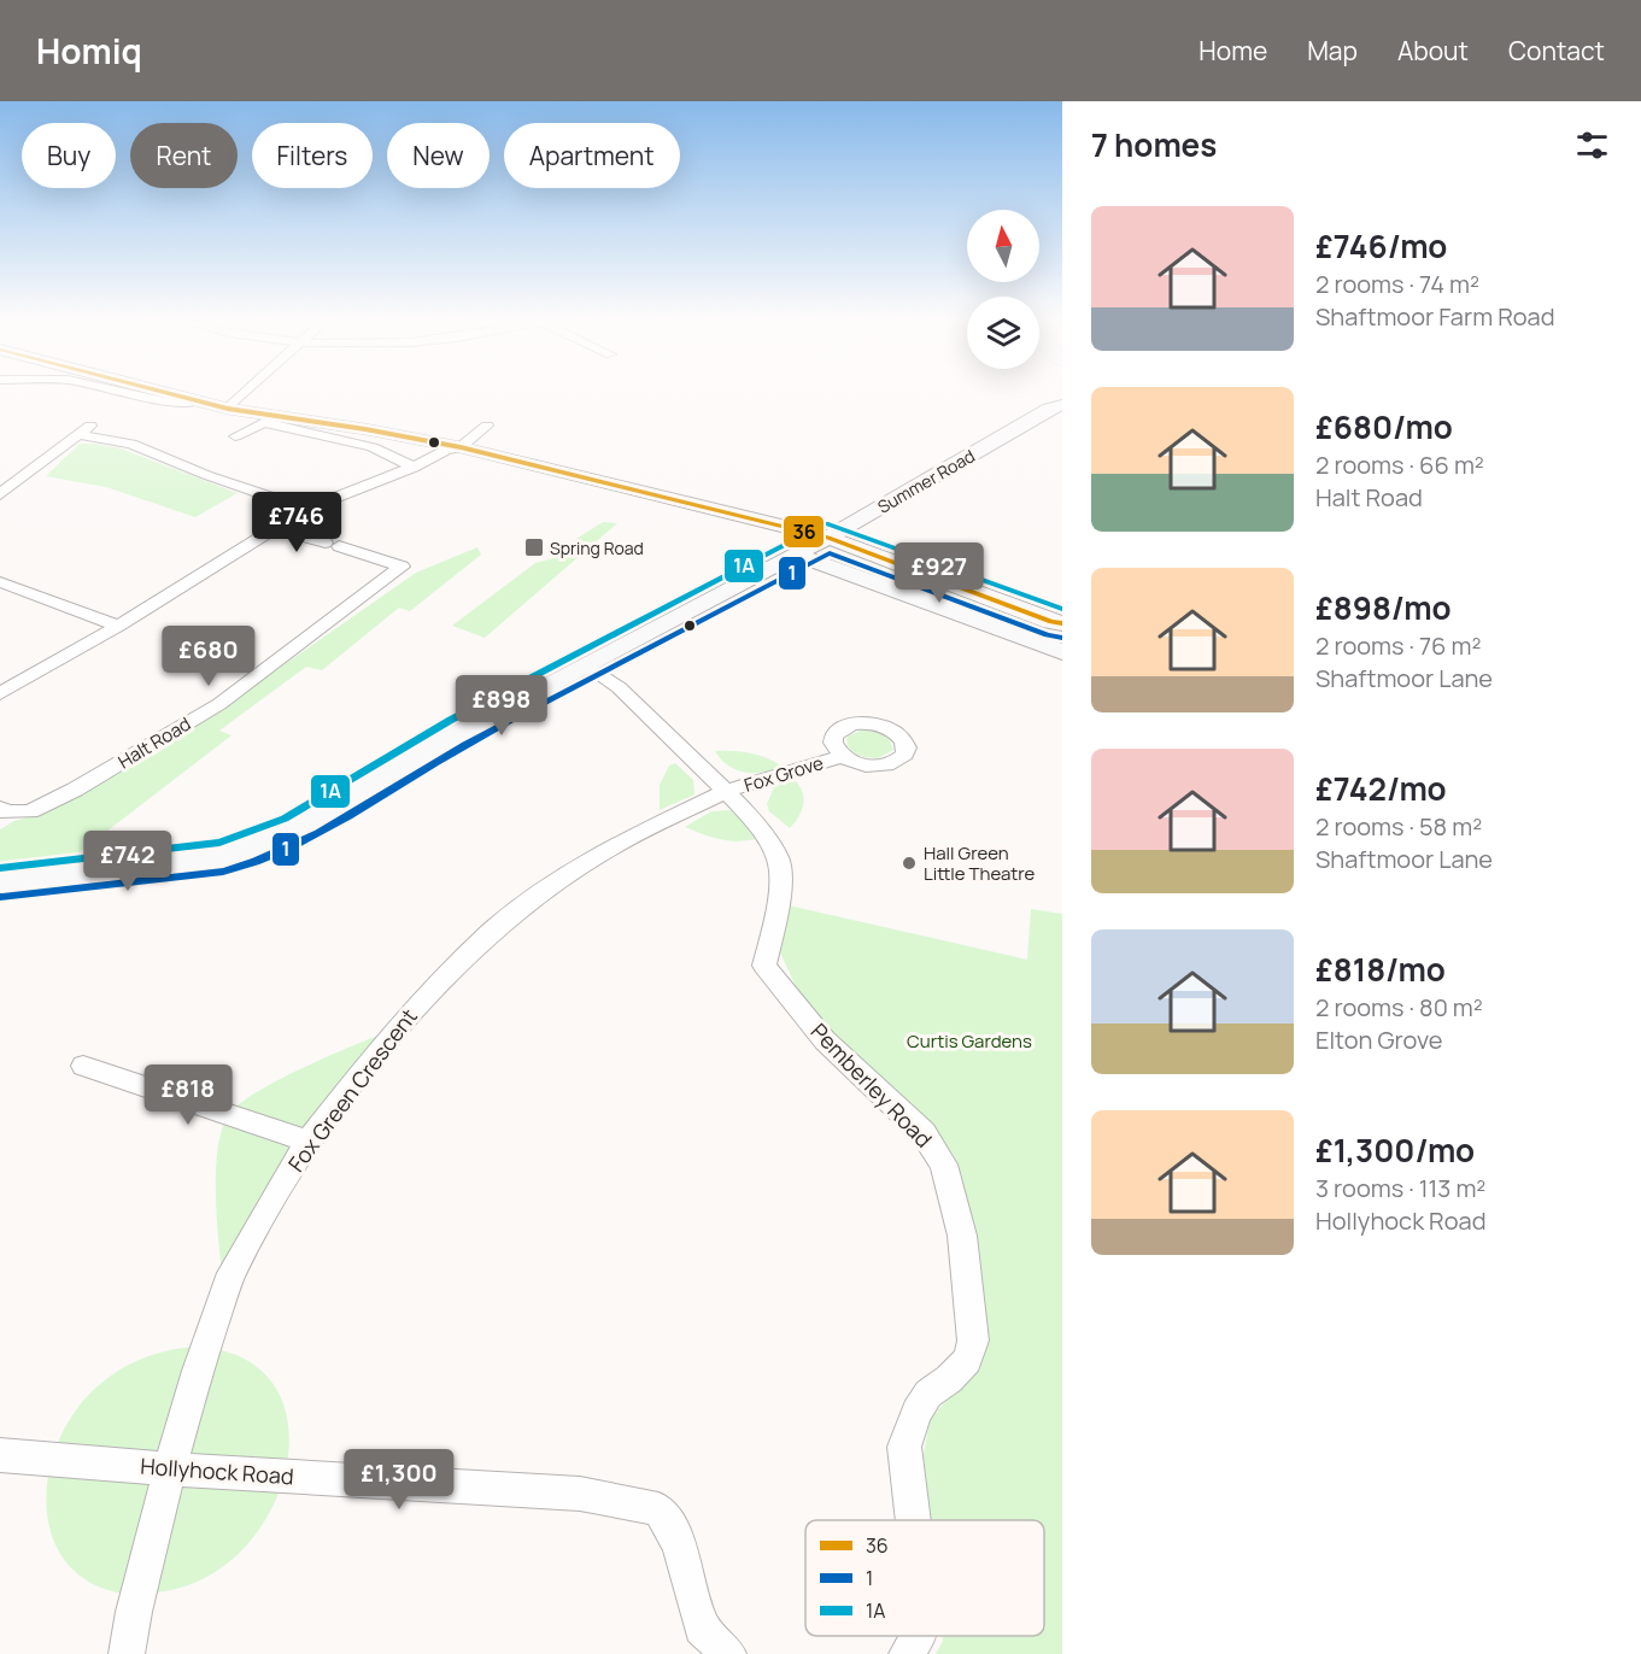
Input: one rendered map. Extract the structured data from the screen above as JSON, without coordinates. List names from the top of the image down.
{
  "streets": {
    "main road": ["Summer Road"],
    "street": [
      "Halt Road",
      "Fox Grove",
      "Pemberley Road",
      "Fox Green Crescent",
      "Hollyhock Road"
    ]
  },
  "crossings": [
    ["Summer Road", "Pemberley Road"],
    ["Fox Grove", "Pemberley Road"],
    ["Fox Grove", "Fox Green Crescent"],
    ["Pemberley Road", "Fox Green Crescent"],
    ["Fox Green Crescent", "Hollyhock Road"]
  ],
  "parks": ["Curtis Gardens"],
  "places": {
    "transit": ["Spring Road"],
    "other": ["Hall Green Little Theatre"]
  },
  "lines": ["transit line 36", "transit line 1A", "transit line 1"],
  "legend": ["36", "1", "1A"],
  "north": "top",
  "page": {
    "header": "Homiq",
    "nav": [
      "Home",
      "Map",
      "About",
      "Contact"
    ],
    "heading": "7 homes",
    "chip": [
      "Buy",
      "Rent",
      "Filters",
      "New",
      "Apartment"
    ],
    "list": [
      {
        "name": "£746/mo",
        "note": "2 rooms · 74 m² · Shaftmoor Farm Road"
      },
      {
        "name": "£680/mo",
        "note": "2 rooms · 66 m² · Halt Road"
      },
      {
        "name": "£898/mo",
        "note": "2 rooms · 76 m² · Shaftmoor Lane"
      },
      {
        "name": "£742/mo",
        "note": "2 rooms · 58 m² · Shaftmoor Lane"
      },
      {
        "name": "£818/mo",
        "note": "2 rooms · 80 m² · Elton Grove"
      },
      {
        "name": "£1,300/mo",
        "note": "3 rooms · 113 m² · Hollyhock Road"
      }
    ],
    "price": [
      "£746",
      "£927",
      "£680",
      "£898",
      "£742",
      "£818",
      "£1,300"
    ]
  }
}
